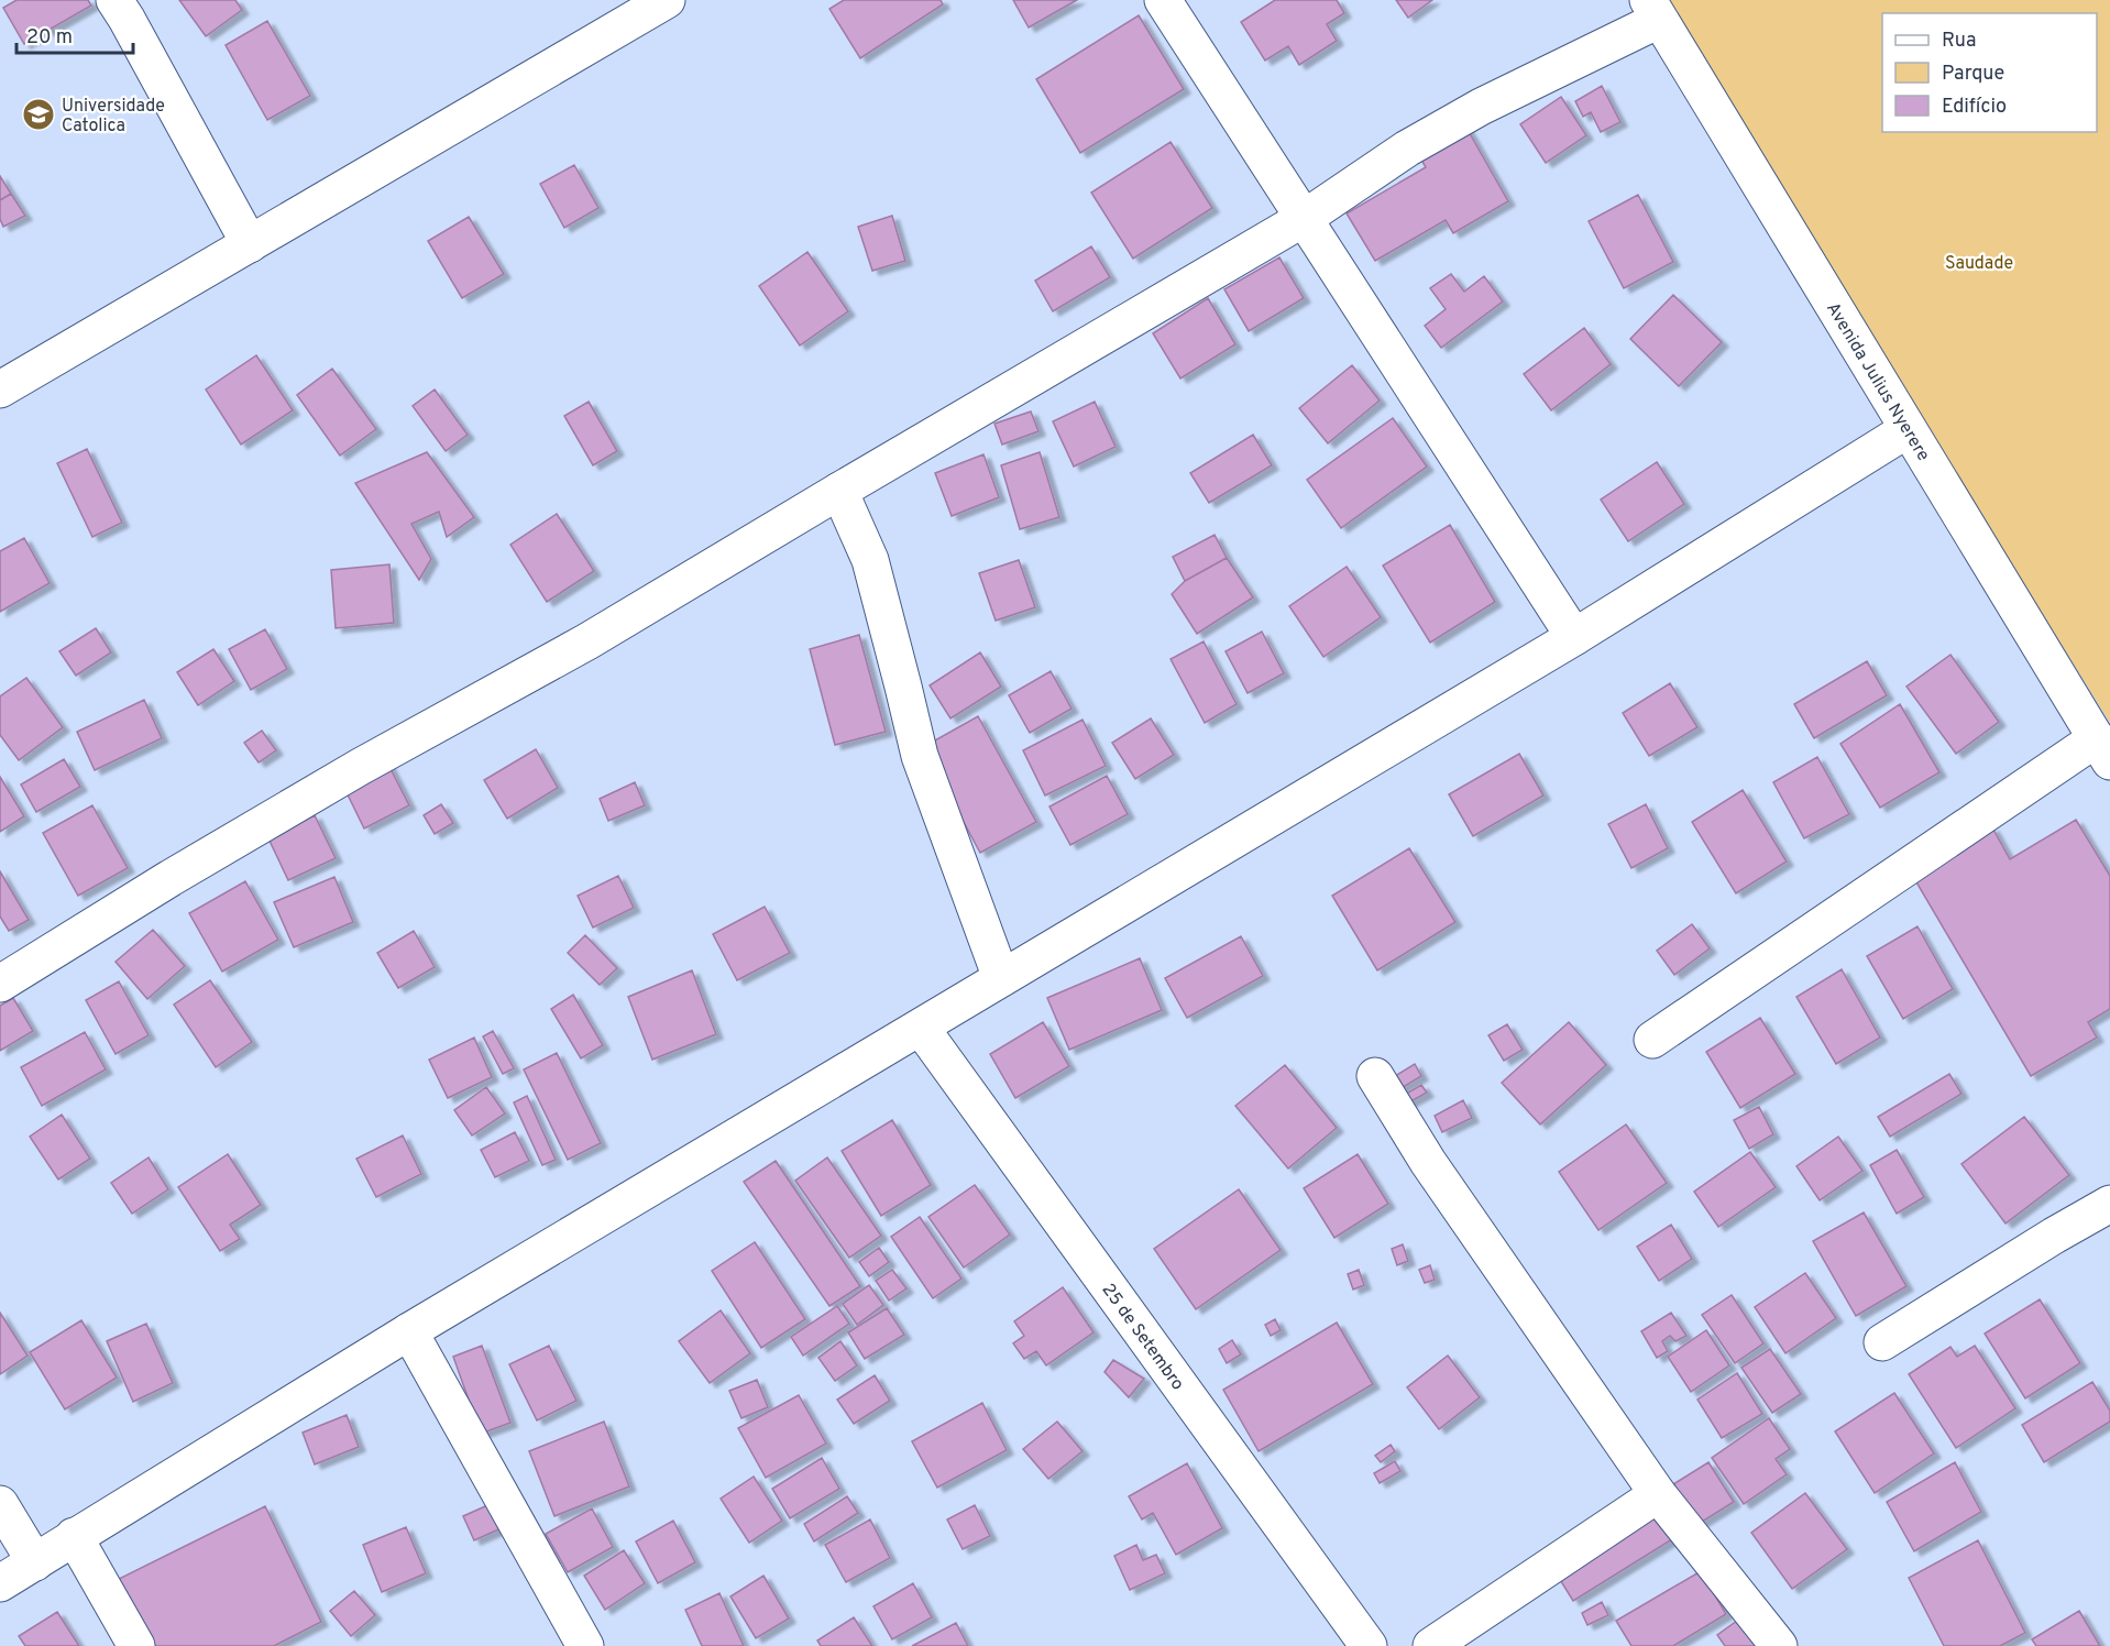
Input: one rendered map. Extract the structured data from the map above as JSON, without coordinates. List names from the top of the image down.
{
  "streets": {
    "street": ["Avenida Julius Nyerere", "25 de Setembro"]
  },
  "parks": ["Saudade"],
  "places": {
    "school or university": ["Universidade Catolica"]
  },
  "legend": ["Rua", "Parque", "Edifício"],
  "scale_bar": "20 m"
}
